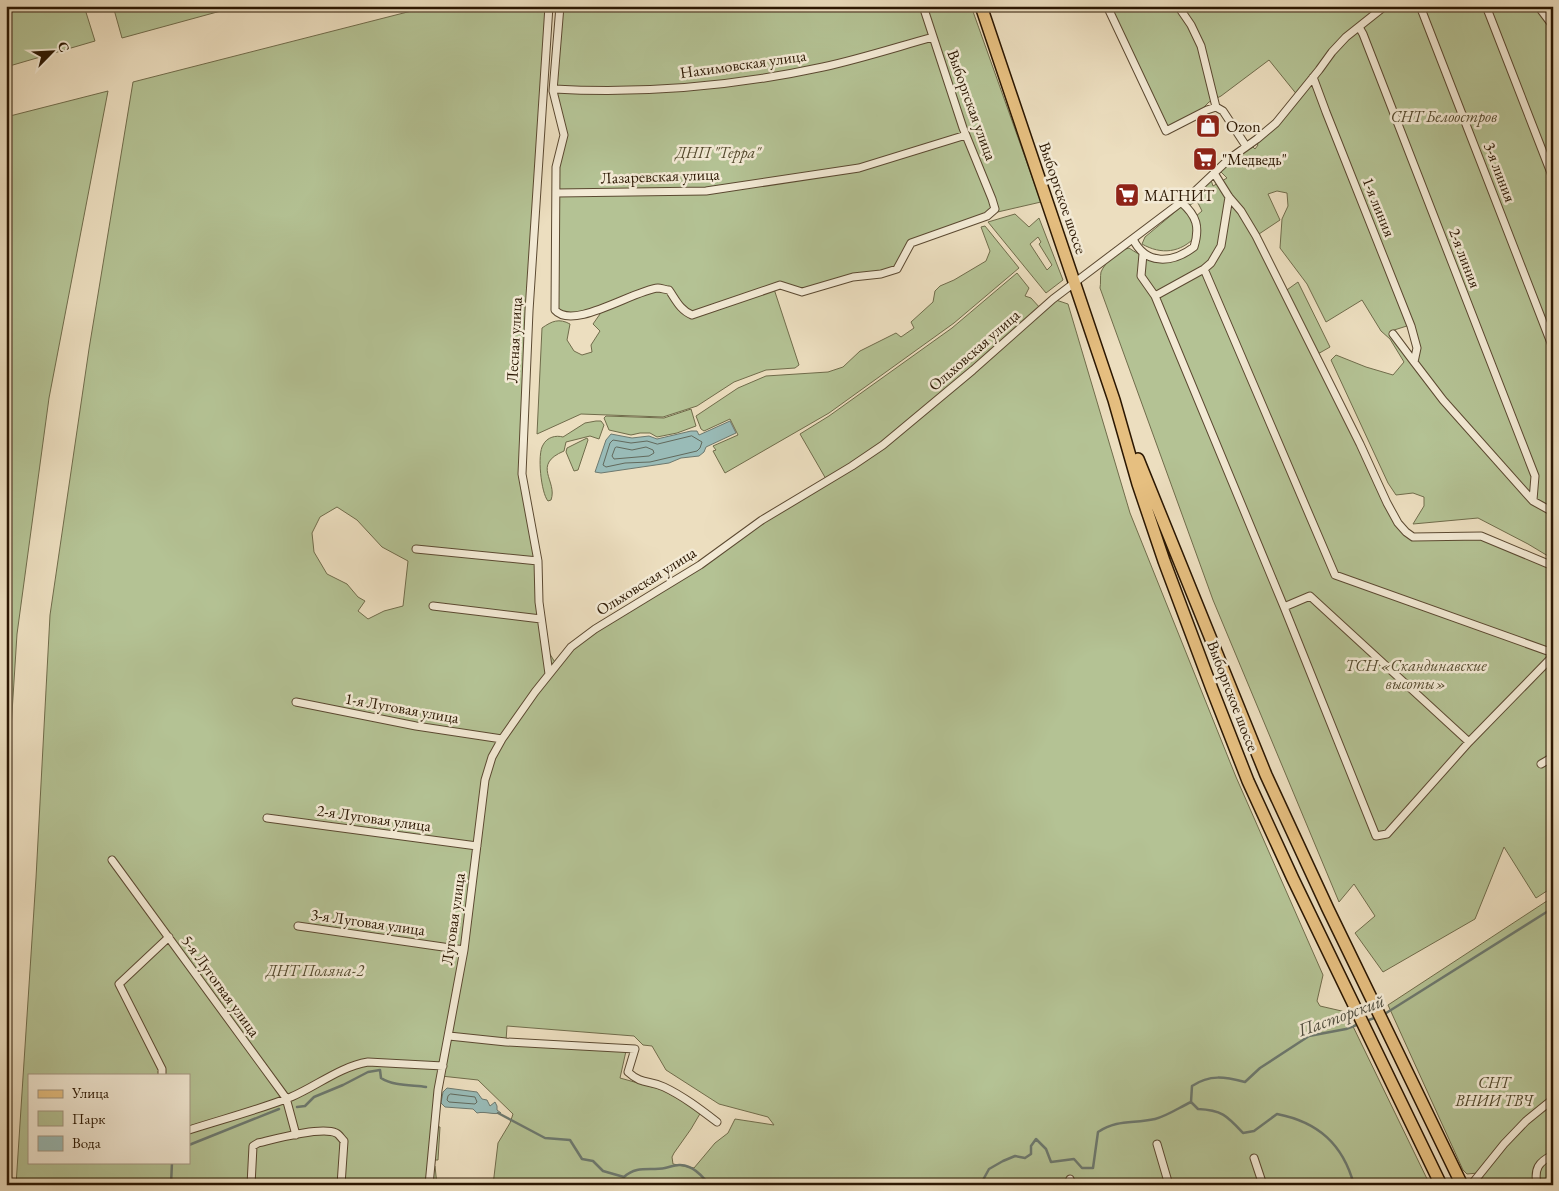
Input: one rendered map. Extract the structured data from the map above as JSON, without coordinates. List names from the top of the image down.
{
  "streets": {
    "main road": ["Выборгское шоссе"],
    "street": [
      "Нахимовская улица",
      "Выборгская улица",
      "3-я линия",
      "Лазаревская улица",
      "1-я линия",
      "2-я линия",
      "Лесная улица",
      "Ольховская улица",
      "1-я Луговая улица",
      "2-я Луговая улица",
      "Луговая улица",
      "3-я Луговая улица",
      "5-я Лугогвая улица"
    ]
  },
  "crossings": [
    ["Нахимовская улица", "Выборгская улица"],
    ["Выборгская улица", "Лазаревская улица"],
    ["Выборгское шоссе", "Ольховская улица"],
    ["1-я линия", "Ольховская улица"],
    ["2-я линия", "Ольховская улица"],
    ["Лесная улица", "Ольховская улица"],
    ["Лесная улица", "Луговая улица"],
    ["Ольховская улица", "Луговая улица"],
    ["1-я Луговая улица", "Луговая улица"],
    ["2-я Луговая улица", "Луговая улица"],
    ["Луговая улица", "3-я Луговая улица"]
  ],
  "water": ["Пасторский"],
  "parks": [
    "СНТ Белоостров",
    "ДНП \"Терра\"",
    "ТСН «Скандинавские высоты»",
    "ДНТ Поляна-2",
    "СНТ ВНИИ ТВЧ"
  ],
  "places": {
    "shop": ["Ozon"],
    "supermarket": ["\"Медведь\"", "МАГНИТ"]
  },
  "legend": ["Улица", "Парк", "Вода"],
  "north": "top right"
}
